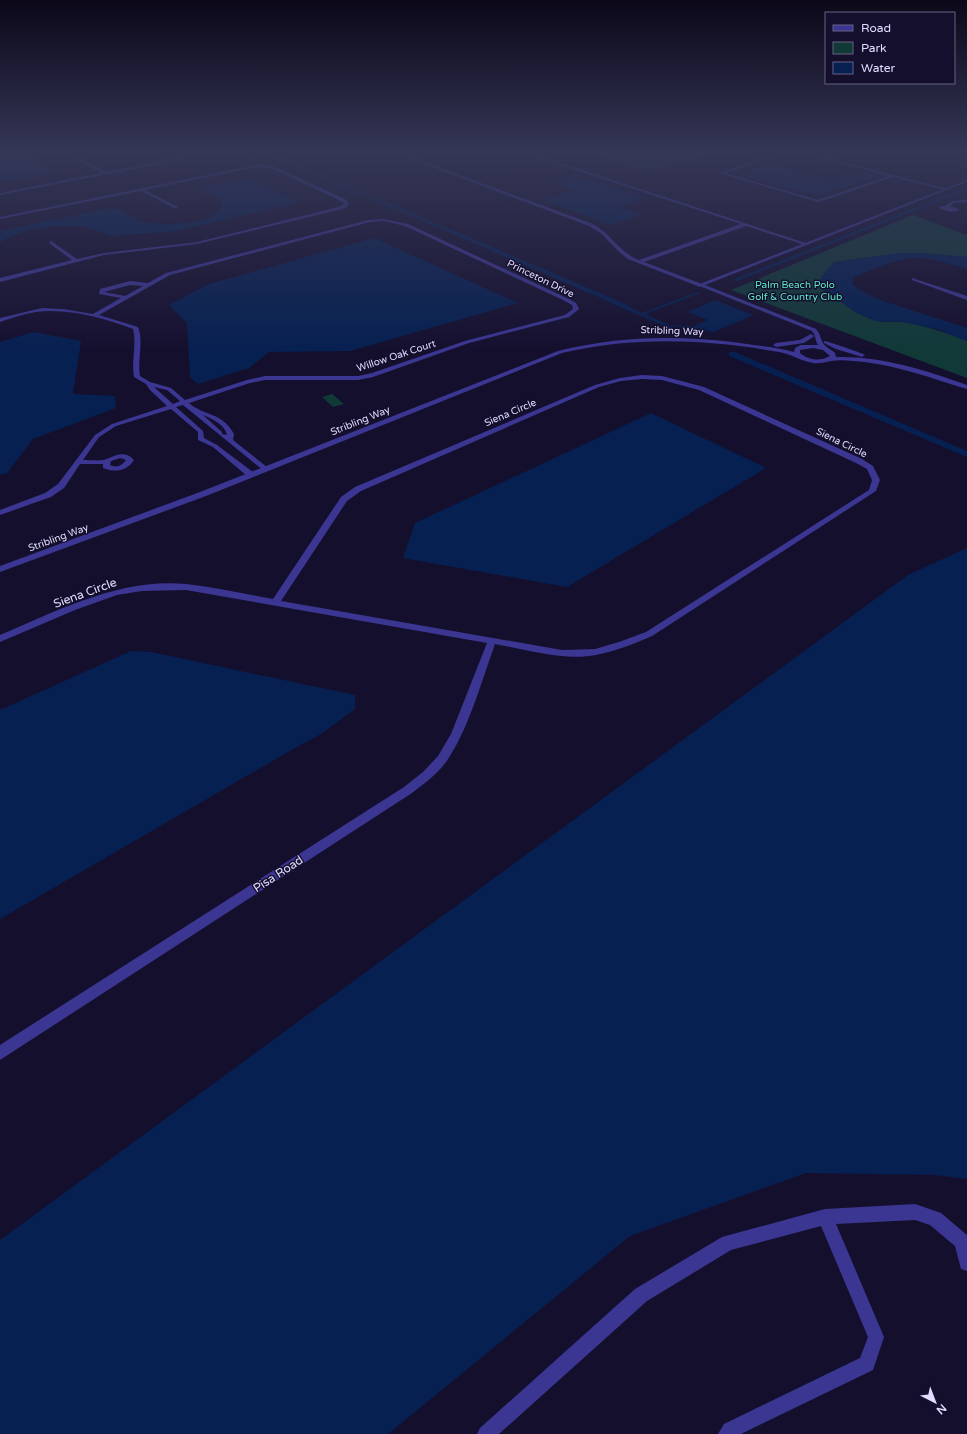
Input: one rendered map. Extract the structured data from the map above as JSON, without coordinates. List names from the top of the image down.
{
  "streets": {
    "street": [
      "Princeton Drive",
      "Stribling Way",
      "Willow Oak Court",
      "Siena Circle",
      "Pisa Road"
    ]
  },
  "crossings": [
    ["Princeton Drive", "Willow Oak Court"],
    ["Siena Circle", "Pisa Road"]
  ],
  "parks": ["Palm Beach Polo Golf & Country Club"],
  "legend": ["Road", "Park", "Water"],
  "north": "bottom right"
}
